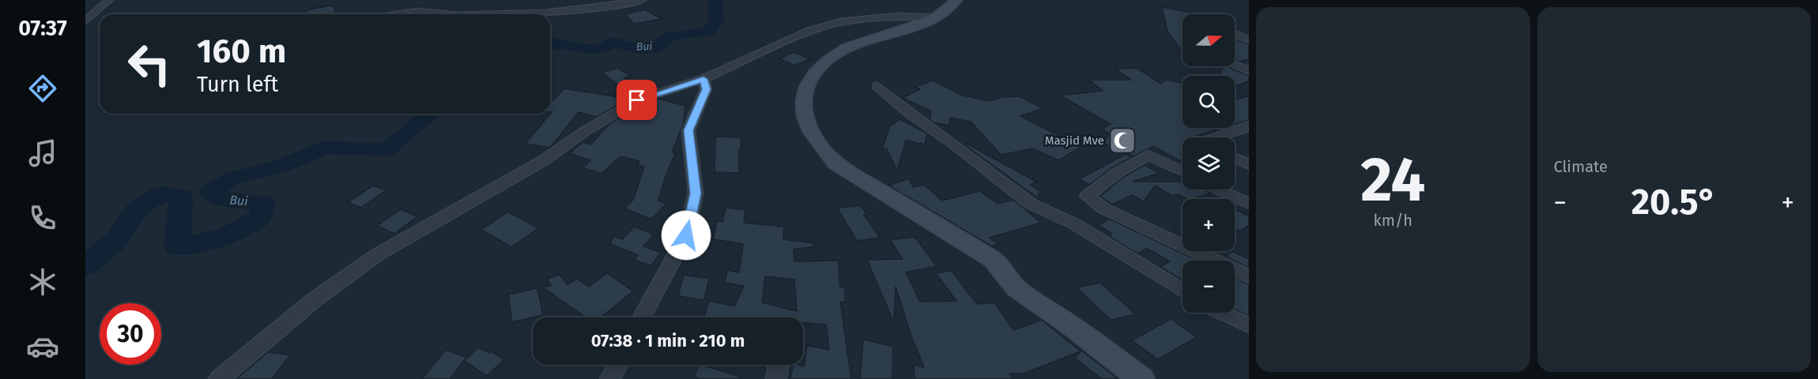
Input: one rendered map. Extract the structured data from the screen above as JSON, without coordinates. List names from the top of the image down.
{
  "water": ["Bui"],
  "places": {
    "mosque": ["Masjid Mve"]
  },
  "north": "right",
  "page": {
    "tabs": "07:37",
    "tile": [
      ["24", "km/h"],
      "Climate"
    ],
    "map_buttons": ["+", "−"],
    "turn": ["160 m", "Turn left"],
    "heat": ["−", "20.5°", "+"],
    "limit": "30",
    "trip": "07:38 · 1 min · 210 m"
  }
}
